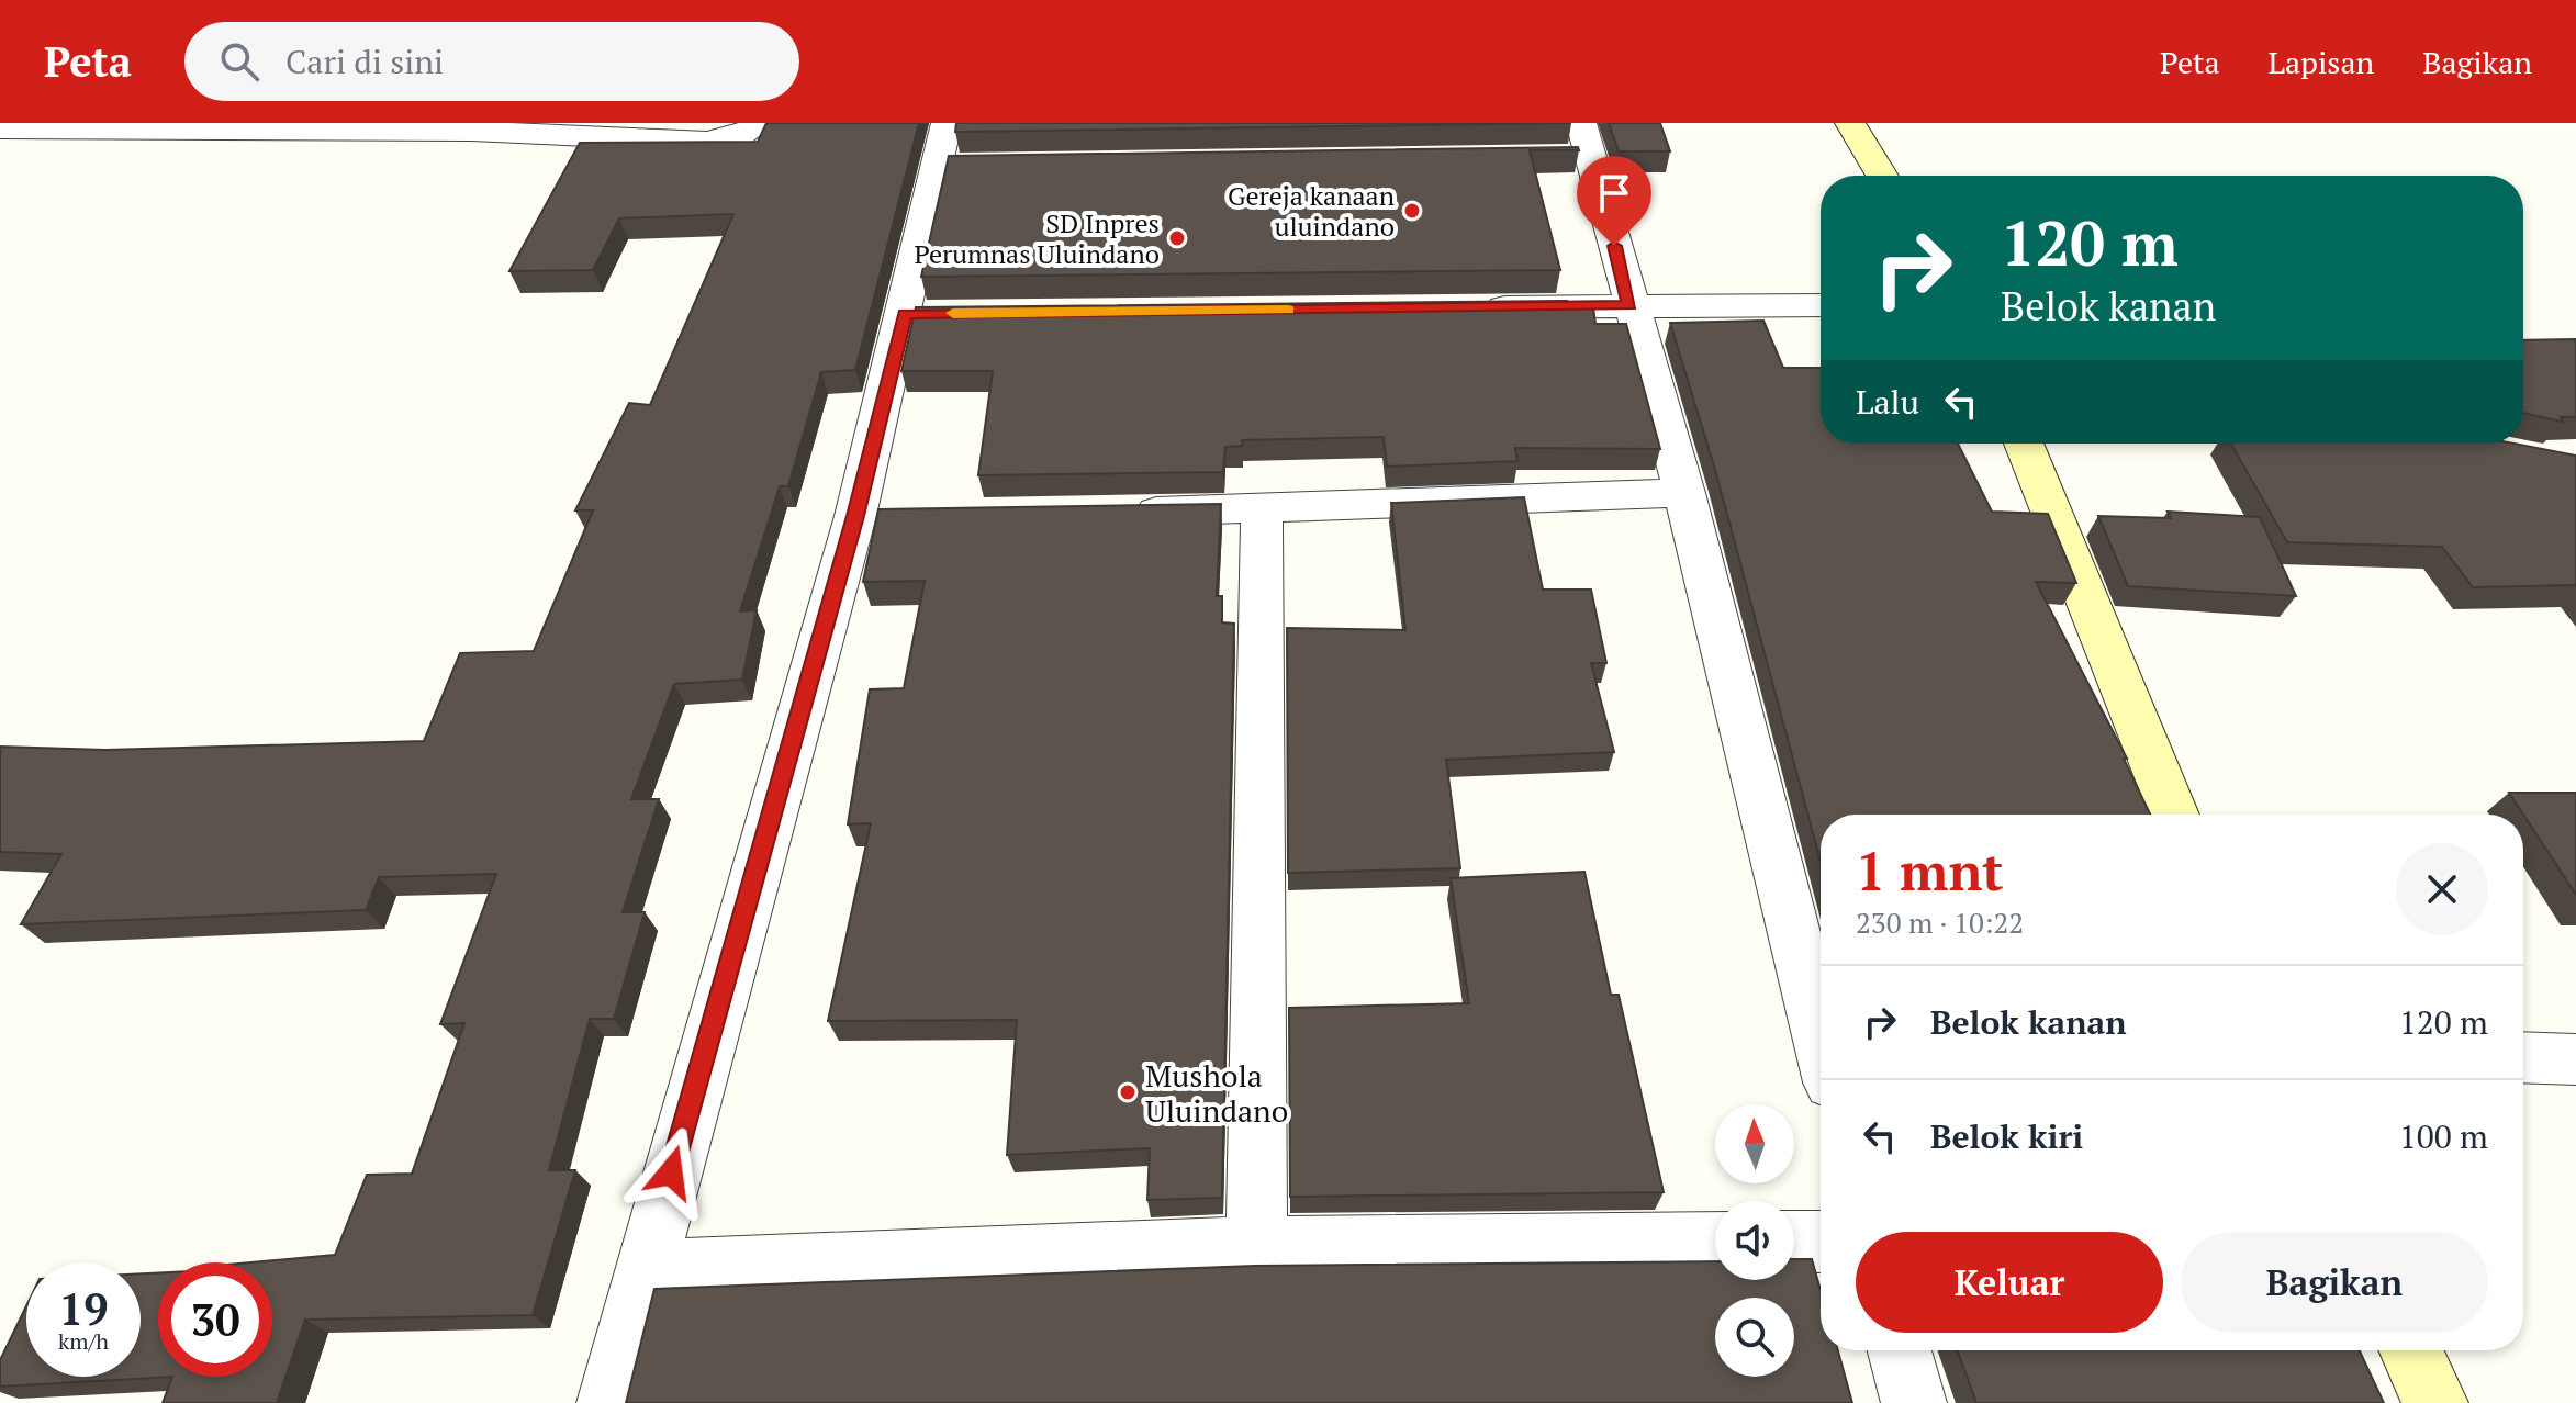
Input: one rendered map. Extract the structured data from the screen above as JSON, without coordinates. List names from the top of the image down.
{
  "places": ["Gereja kanaan uluindano", "SD Inpres Perumnas Uluindano", "Mushola Uluindano"],
  "north": "top",
  "page": {
    "header": "Peta",
    "search": "Cari di sini",
    "nav": ["Peta", "Lapisan", "Bagikan"],
    "turn": ["120 m", "Belok kanan"],
    "then": "Lalu",
    "heading": ["1 mnt", "230 m · 10:22"],
    "list": [
      {
        "name": "Belok kanan",
        "value": "120 m"
      },
      {
        "name": "Belok kiri",
        "value": "100 m"
      }
    ],
    "buttons": ["Keluar", "Bagikan"],
    "speed": "19 km/h",
    "limit": "30"
  }
}
